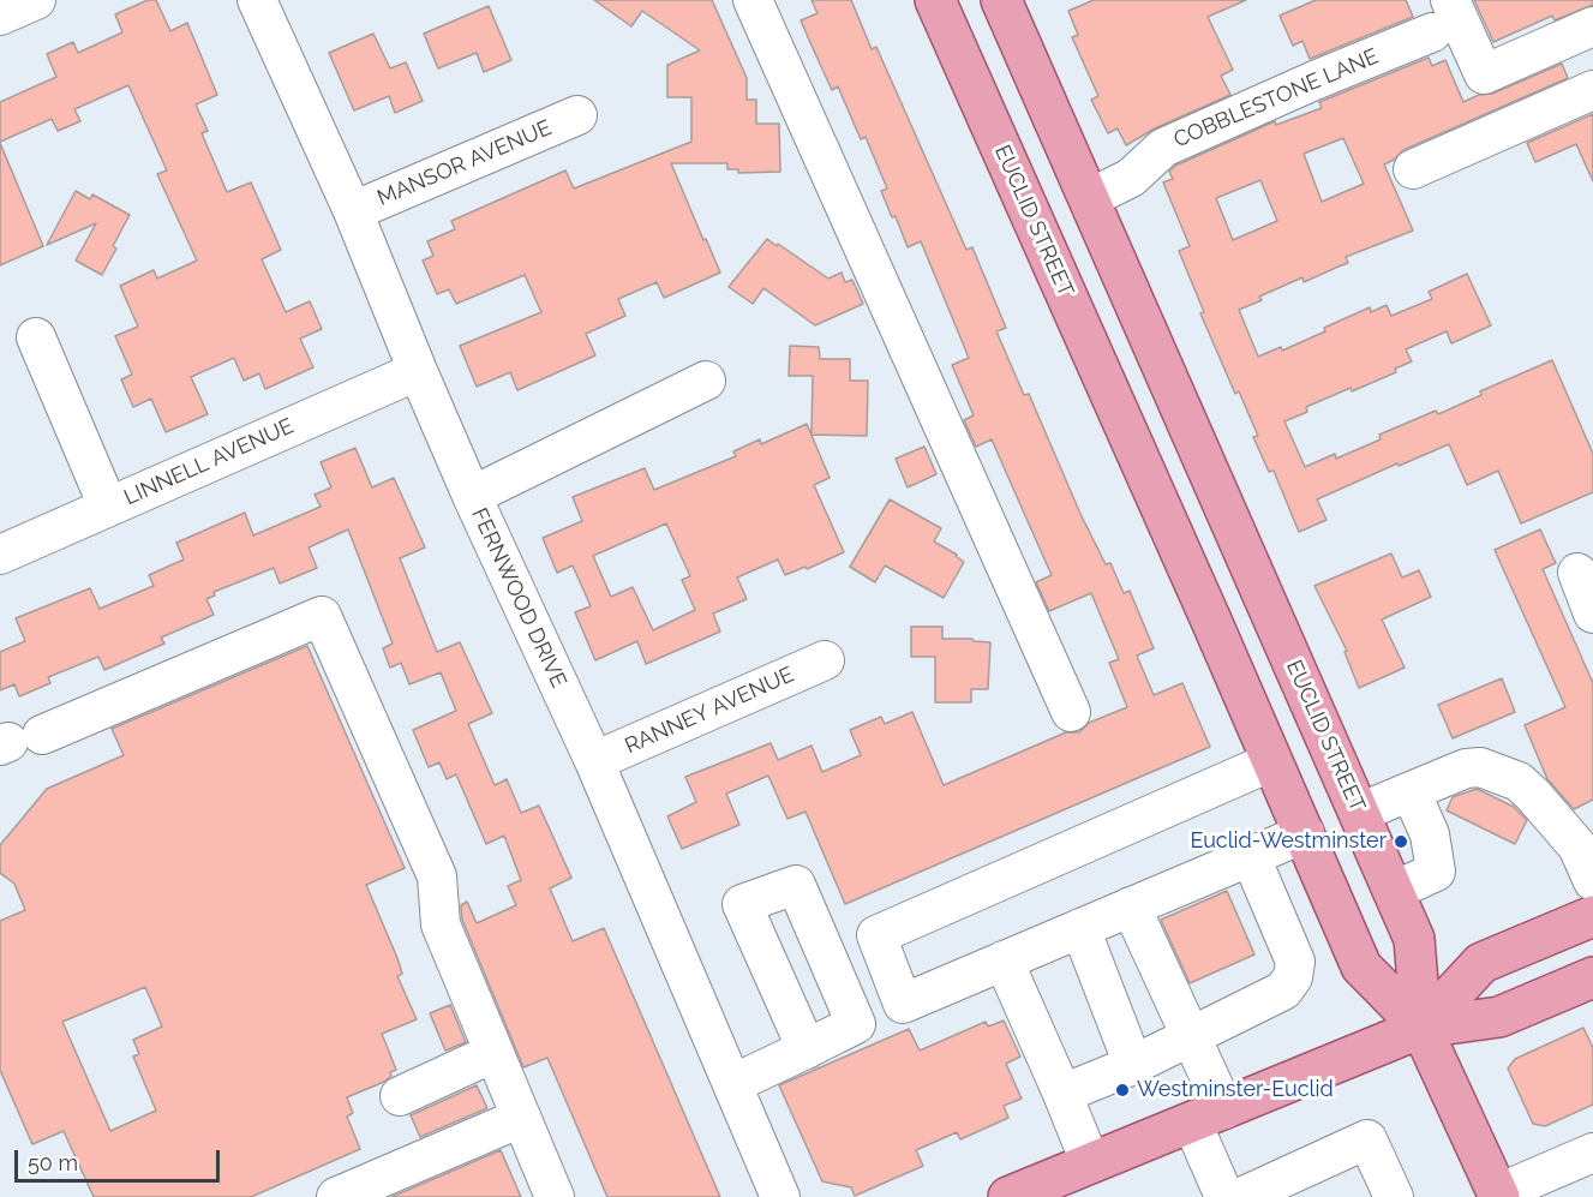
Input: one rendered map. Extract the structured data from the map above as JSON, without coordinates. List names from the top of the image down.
{
  "streets": {
    "main road": ["EUCLID STREET"],
    "street": [
      "COBBLESTONE LANE",
      "MANSOR AVENUE",
      "LINNELL AVENUE",
      "FERNWOOD DRIVE",
      "RANNEY AVENUE"
    ]
  },
  "crossings": [
    ["COBBLESTONE LANE", "EUCLID STREET"],
    ["MANSOR AVENUE", "FERNWOOD DRIVE"],
    ["LINNELL AVENUE", "FERNWOOD DRIVE"],
    ["FERNWOOD DRIVE", "RANNEY AVENUE"]
  ],
  "places": ["Euclid-Westminster", "Westminster-Euclid"],
  "scale_bar": "50 m"
}
